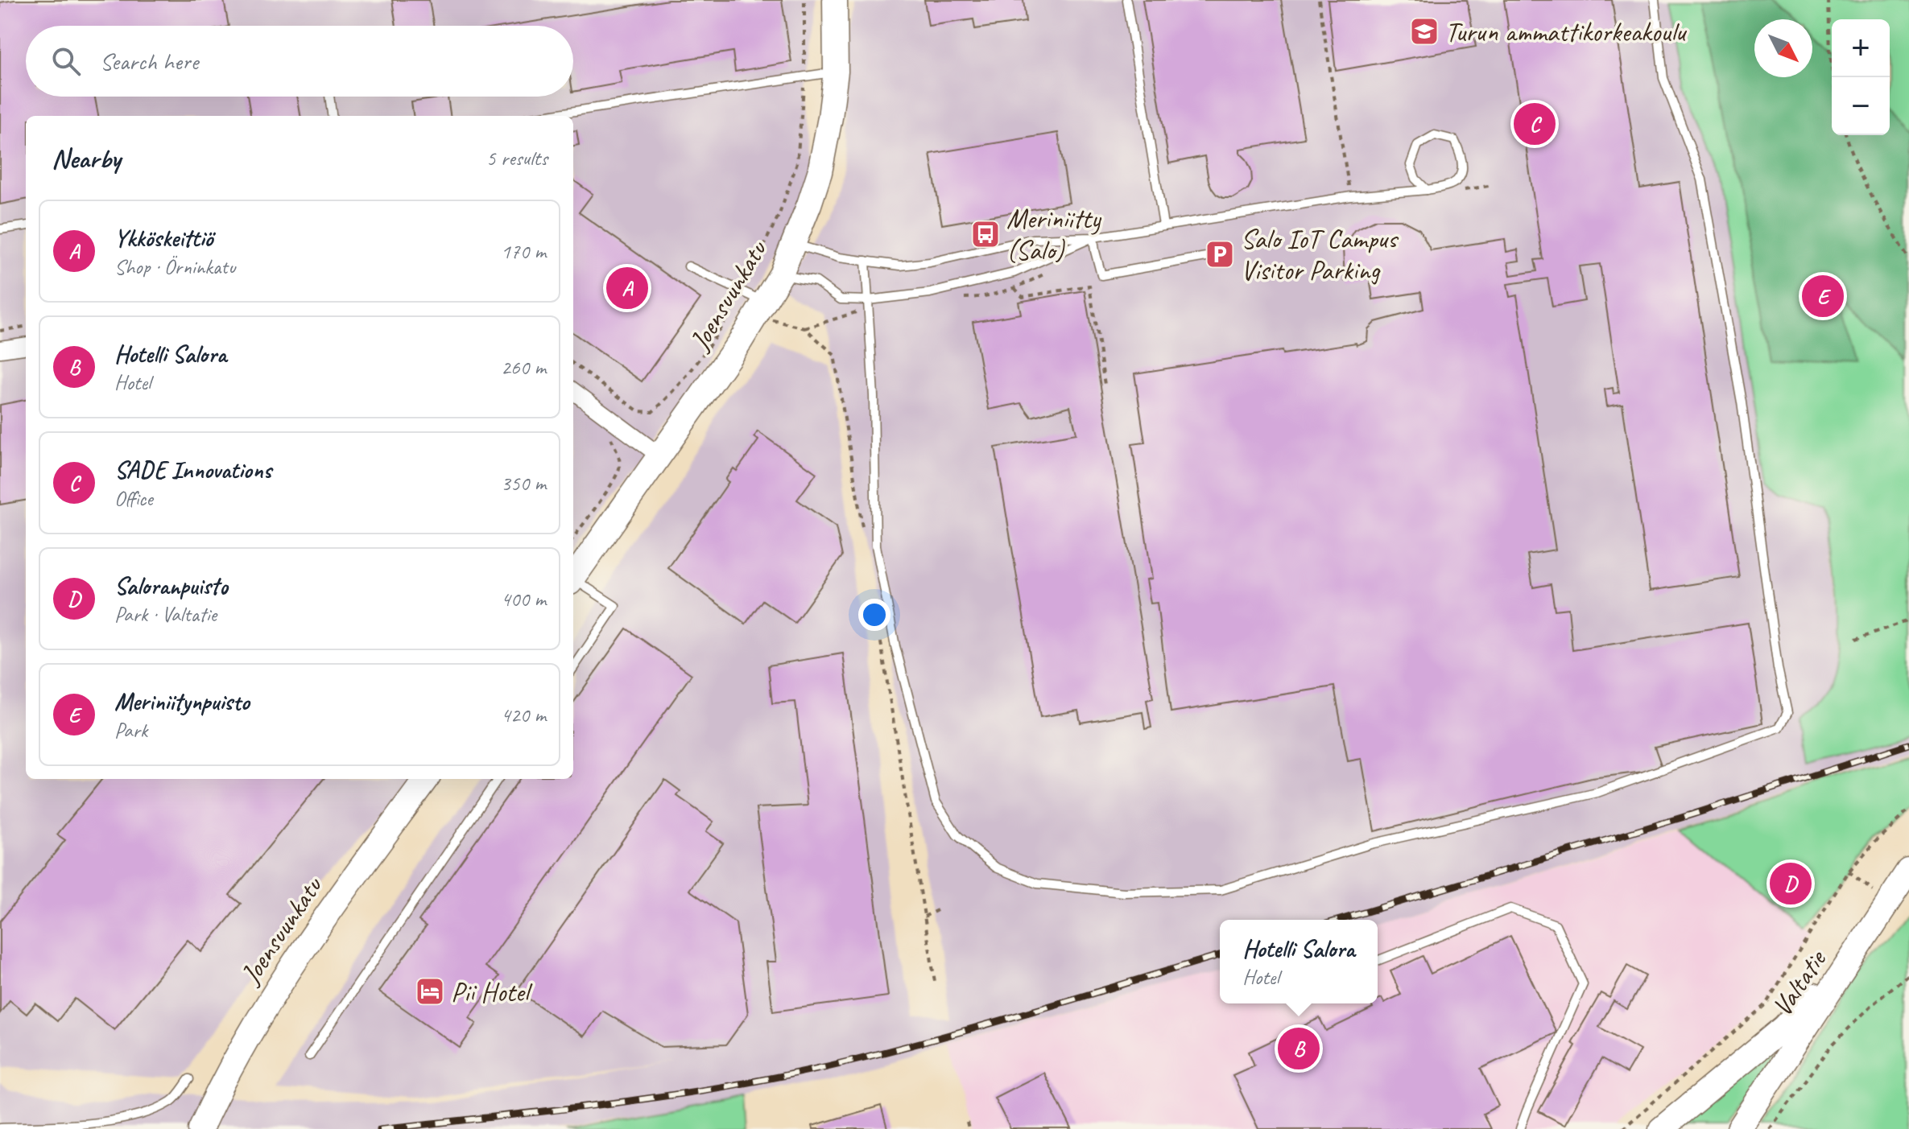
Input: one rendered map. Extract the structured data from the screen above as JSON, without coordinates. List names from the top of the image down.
{
  "streets": {
    "street": ["Joensuunkatu", "Valtatie"]
  },
  "places": {
    "school or university": ["Turun ammattikorkeakoulu"],
    "bus stop": ["Meriniitty (Salo)"],
    "parking": ["Salo IoT Campus Visitor Parking"],
    "hotel": ["Pii Hotel"]
  },
  "north": "bottom right",
  "page": {
    "map_buttons": ["+", "−"],
    "search": "Search here",
    "pins": [
      "C",
      "A",
      "E",
      "D",
      "B"
    ],
    "heading": ["Nearby", "5 results"],
    "list": [
      {
        "mark": "A",
        "name": "Ykköskeittiö",
        "note": "Shop · Örninkatu",
        "value": "170 m"
      },
      {
        "mark": "B",
        "name": "Hotelli Salora",
        "note": "Hotel",
        "value": "260 m"
      },
      {
        "mark": "C",
        "name": "SADE Innovations",
        "note": "Office",
        "value": "350 m"
      },
      {
        "mark": "D",
        "name": "Saloranpuisto",
        "note": "Park · Valtatie",
        "value": "400 m"
      },
      {
        "mark": "E",
        "name": "Meriniitynpuisto",
        "note": "Park",
        "value": "420 m"
      }
    ],
    "popup": ["Hotelli Salora", "Hotel"]
  }
}
